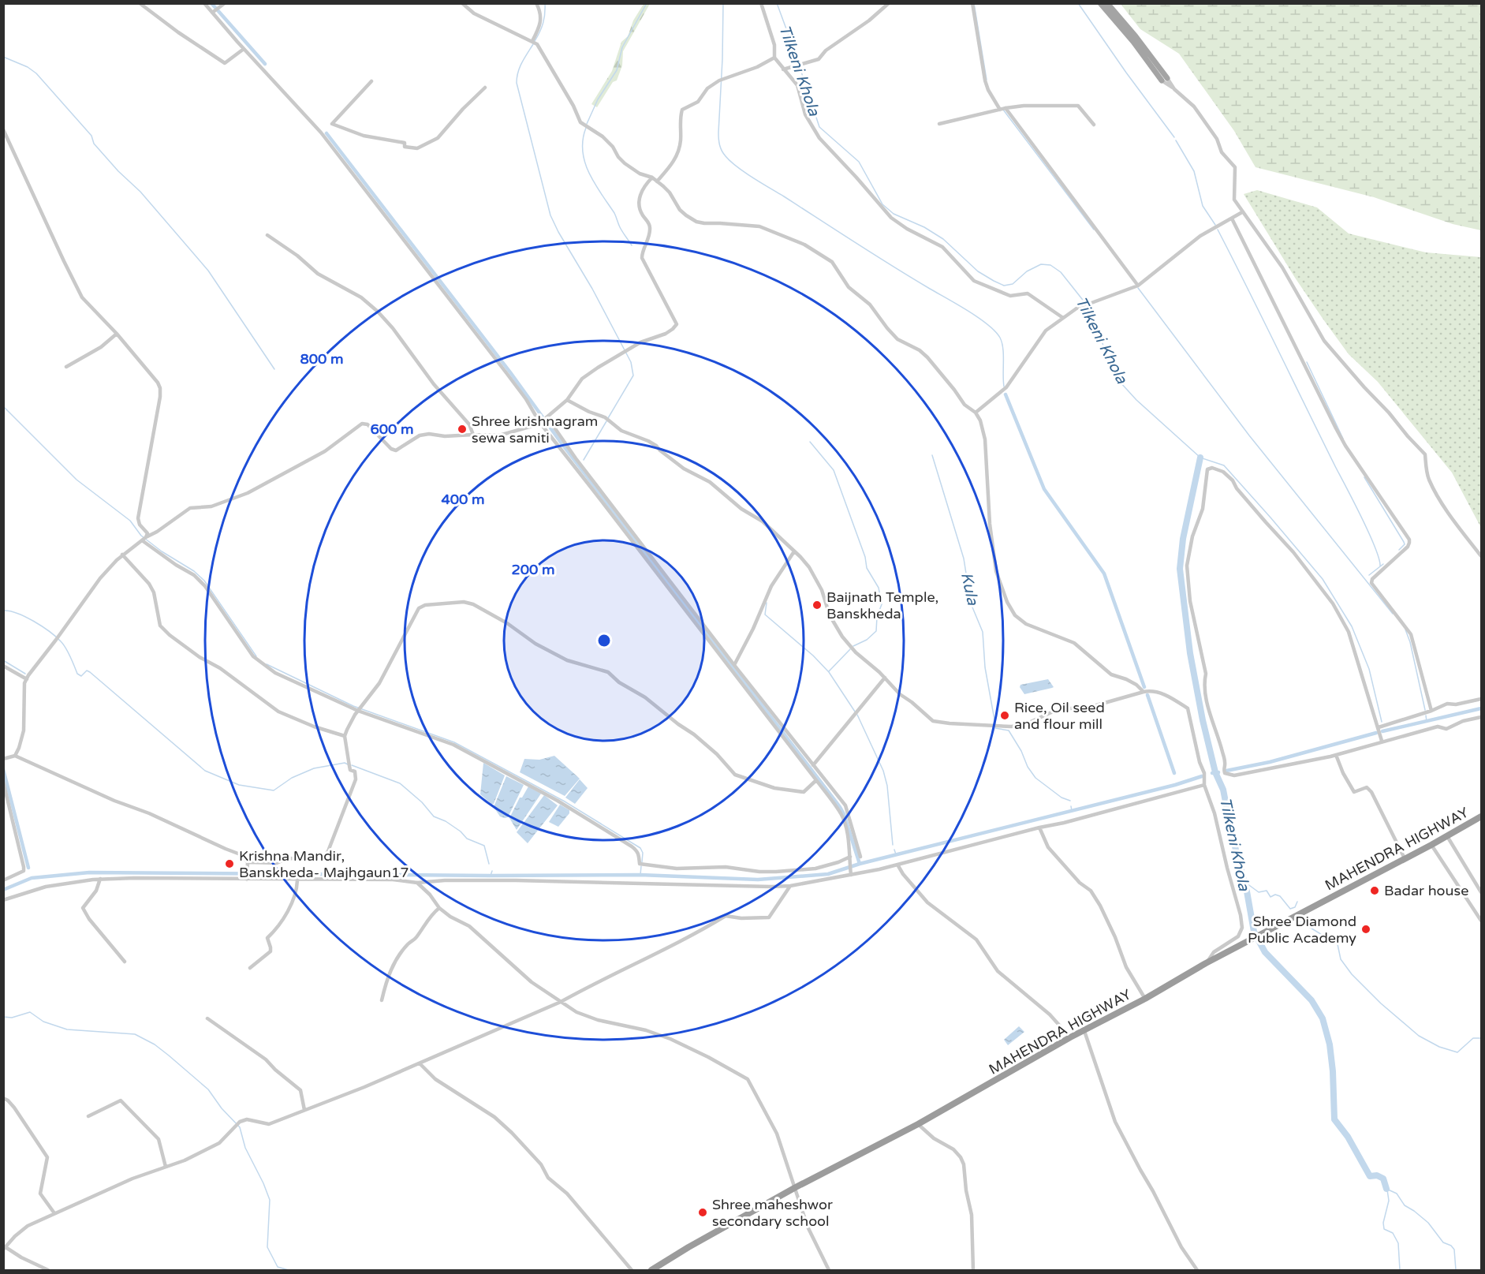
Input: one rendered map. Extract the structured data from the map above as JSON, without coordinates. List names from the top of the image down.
{
  "streets": {
    "highway": ["MAHENDRA HIGHWAY"]
  },
  "water": ["Tilkeni Khola", "Kula"],
  "places": [
    "Shree krishnagram sewa samiti",
    "Baijnath Temple, Banskheda",
    "Rice, Oil seed and flour mill",
    "Krishna Mandir, Banskheda- Majhgaun17",
    "Badar house",
    "Shree Diamond Public Academy",
    "Shree maheshwor secondary school"
  ],
  "rings": [
    "800 m",
    "600 m",
    "400 m",
    "200 m"
  ]
}
